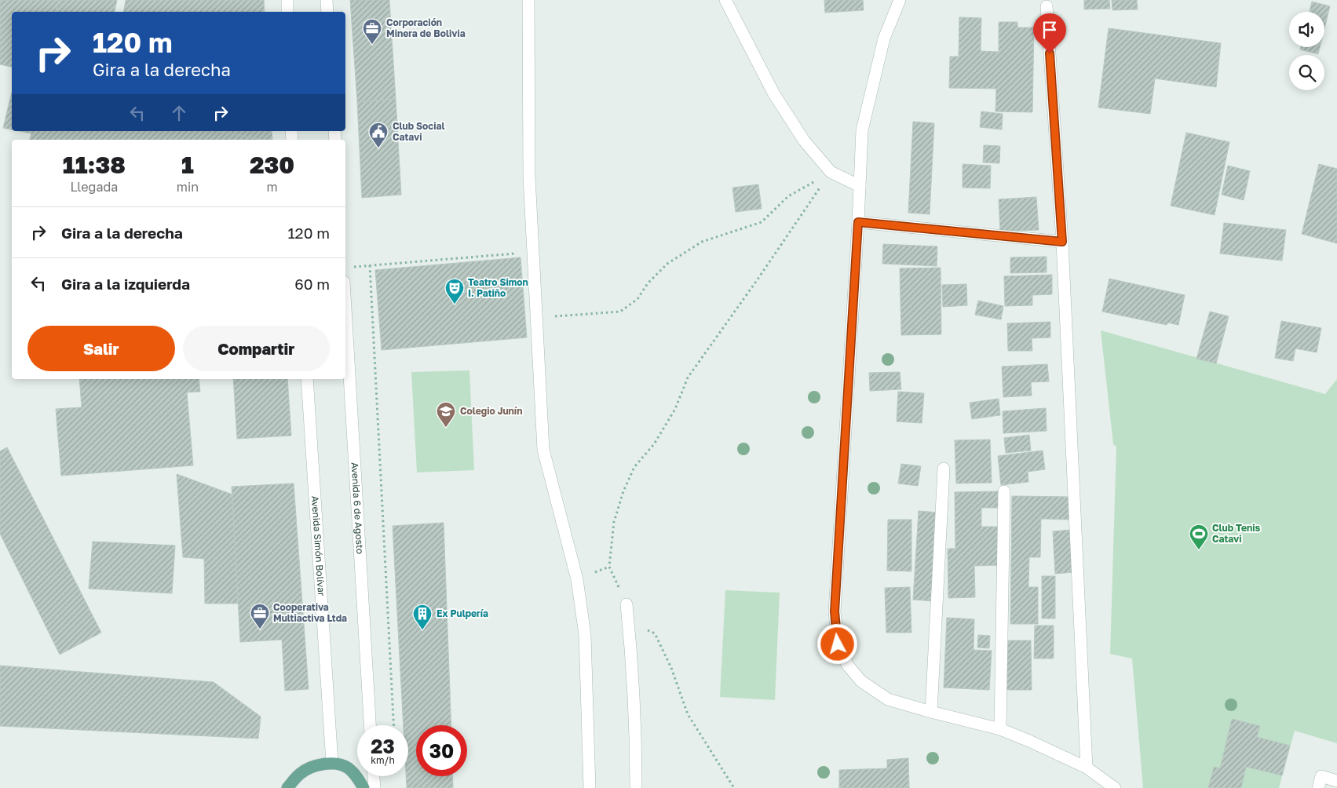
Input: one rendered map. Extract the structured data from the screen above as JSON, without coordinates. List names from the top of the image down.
{
  "streets": {
    "street": ["Avenida 6 de Agosto", "Avenida Simón Bolívar"]
  },
  "places": {
    "office": ["Corporación Minera de Bolivia", "Cooperativa Multiactiva Ltda"],
    "public building": ["Club Social Catavi"],
    "theatre": ["Teatro Simon I. Patiño"],
    "school or university": ["Colegio Junín"],
    "sports": ["Club Tenis Catavi"],
    "building": ["Ex Pulpería"]
  },
  "page": {
    "turn": ["120 m", "Gira a la derecha"],
    "eta": [
      "11:38",
      "Llegada",
      "1",
      "min",
      "230",
      "m"
    ],
    "list": [
      {
        "name": "Gira a la derecha",
        "value": "120 m"
      },
      {
        "name": "Gira a la izquierda",
        "value": "60 m"
      }
    ],
    "buttons": ["Salir", "Compartir"],
    "speed": "23 km/h",
    "limit": "30"
  }
}
